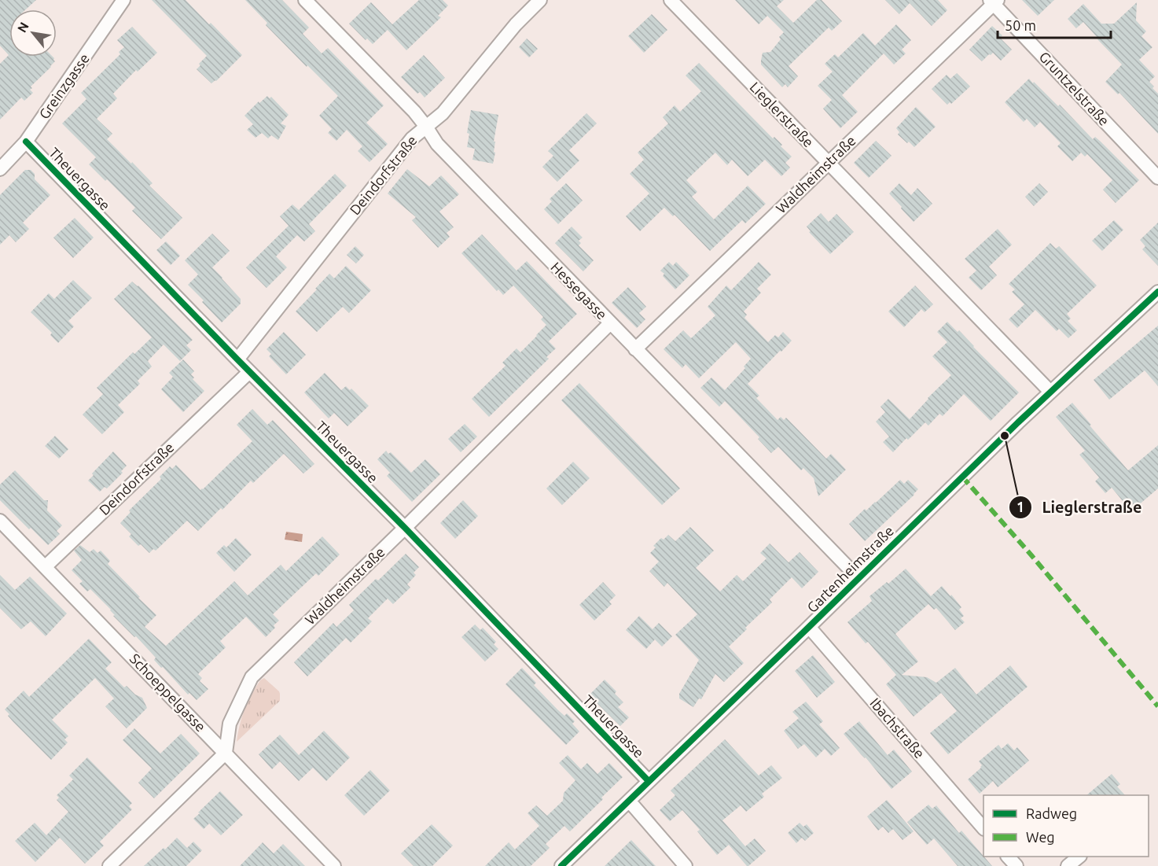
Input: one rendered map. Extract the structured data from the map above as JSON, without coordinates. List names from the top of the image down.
{
  "streets": {
    "street": [
      "Greinzgasse",
      "Gruntzelstraße",
      "Lieglerstraße",
      "Waldheimstraße",
      "Deindorfstraße",
      "Theuergasse",
      "Hessegasse",
      "Gartenheimstraße",
      "Schoeppelgasse",
      "Ibachstraße"
    ]
  },
  "crossings": [
    ["Greinzgasse", "Theuergasse"],
    ["Gruntzelstraße", "Waldheimstraße"],
    ["Lieglerstraße", "Waldheimstraße"],
    ["Lieglerstraße", "Gartenheimstraße"],
    ["Waldheimstraße", "Theuergasse"],
    ["Waldheimstraße", "Hessegasse"],
    ["Waldheimstraße", "Schoeppelgasse"],
    ["Deindorfstraße", "Theuergasse"],
    ["Deindorfstraße", "Hessegasse"],
    ["Deindorfstraße", "Schoeppelgasse"],
    ["Theuergasse", "Gartenheimstraße"],
    ["Hessegasse", "Gartenheimstraße"],
    ["Gartenheimstraße", "Ibachstraße"]
  ],
  "places": ["Lieglerstraße"],
  "legend": ["Radweg", "Weg"],
  "scale_bar": "50 m",
  "north": "top left"
}
